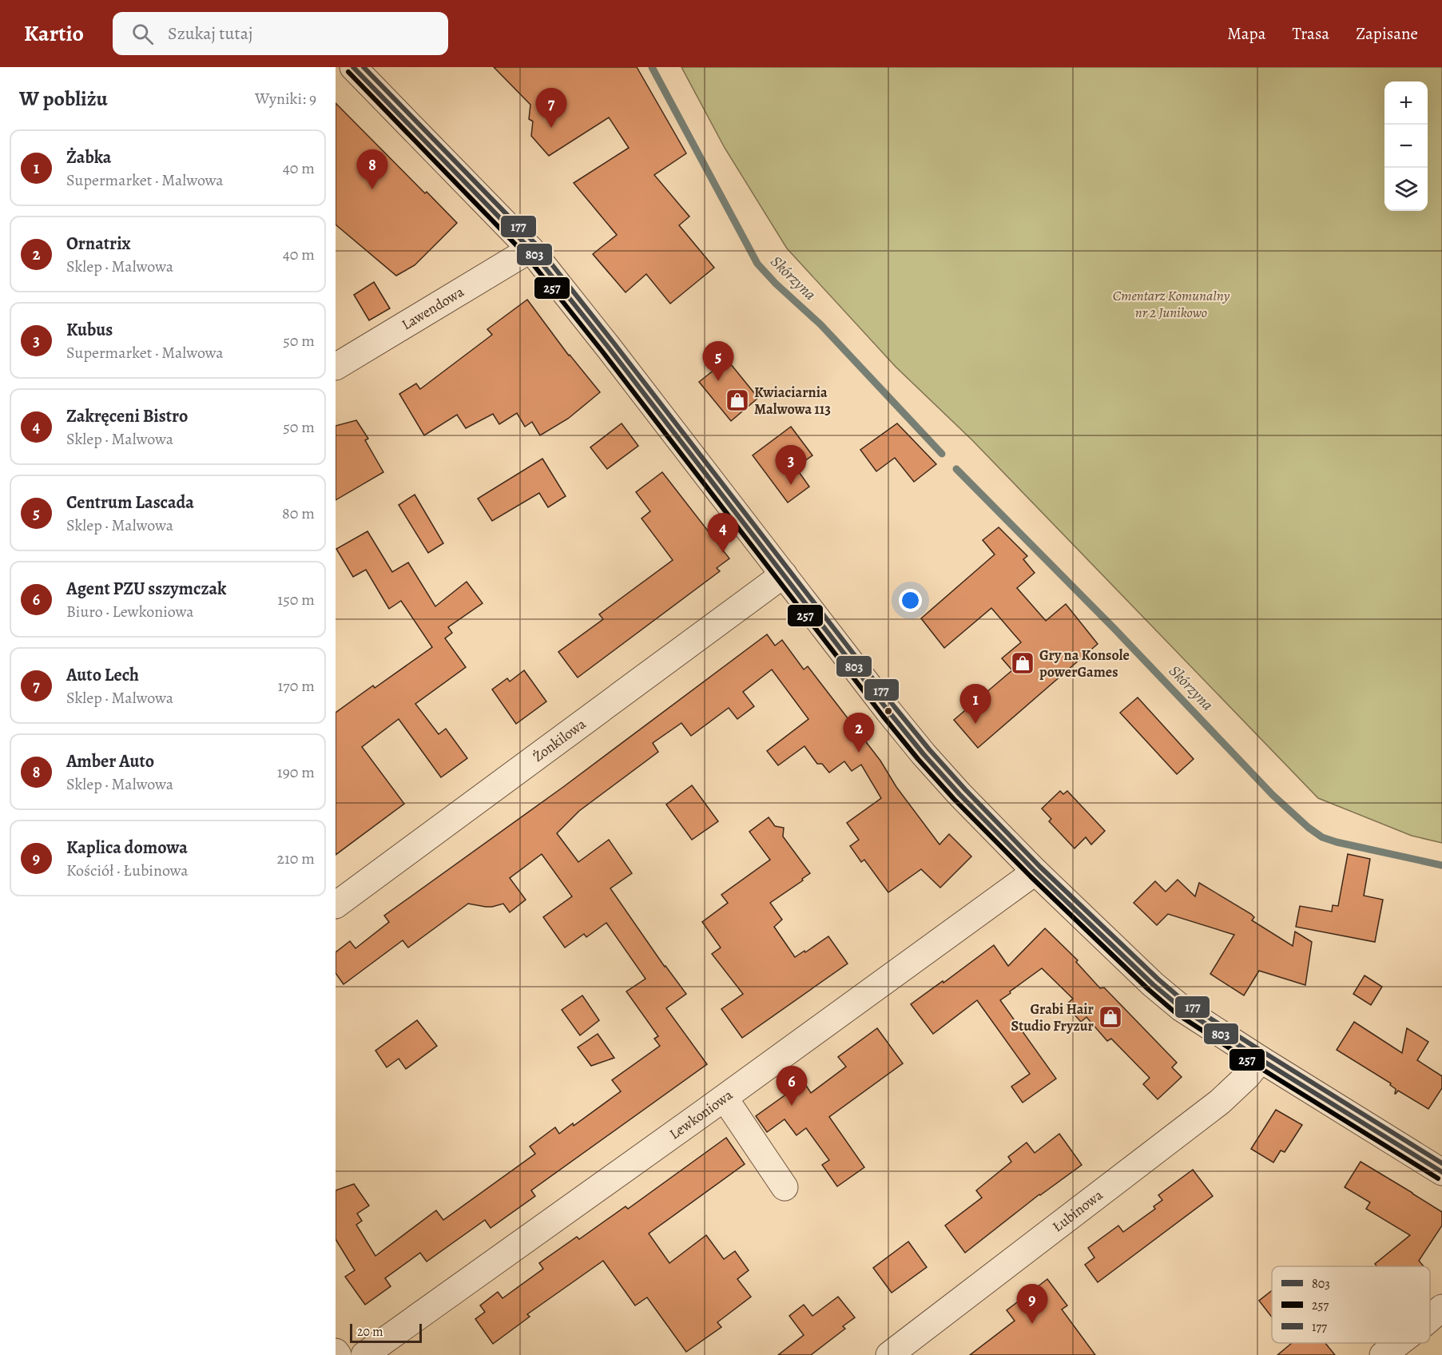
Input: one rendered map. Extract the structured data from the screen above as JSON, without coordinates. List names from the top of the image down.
{
  "streets": {
    "street": [
      "Lawendowa",
      "Żonkilowa",
      "Lewkoniowa",
      "Łubinowa"
    ]
  },
  "water": ["Skórzyna"],
  "parks": ["Cmentarz Komunalny nr 2 Junikowo"],
  "places": {
    "shop": ["Kwiaciarnia Malwowa 113", "Gry na Konsole powerGames", "Grabi Hair Studio Fryzur"]
  },
  "lines": ["transit line 803", "transit line 177", "transit line 257"],
  "legend": ["803", "257", "177"],
  "scale_bar": "20 m",
  "page": {
    "header": "Kartio",
    "search": "Szukaj tutaj",
    "nav": ["Mapa", "Trasa", "Zapisane"],
    "heading": ["W pobliżu", "Wyniki: 9"],
    "map_buttons": ["+", "−"],
    "pins": [
      "7",
      "8",
      "5",
      "3",
      "4",
      "1",
      "2",
      "6",
      "9"
    ],
    "list": [
      {
        "mark": "1",
        "name": "Żabka",
        "note": "Supermarket · Malwowa",
        "value": "40 m"
      },
      {
        "mark": "2",
        "name": "Ornatrix",
        "note": "Sklep · Malwowa",
        "value": "40 m"
      },
      {
        "mark": "3",
        "name": "Kubus",
        "note": "Supermarket · Malwowa",
        "value": "50 m"
      },
      {
        "mark": "4",
        "name": "Zakręceni Bistro",
        "note": "Sklep · Malwowa",
        "value": "50 m"
      },
      {
        "mark": "5",
        "name": "Centrum Lascada",
        "note": "Sklep · Malwowa",
        "value": "80 m"
      },
      {
        "mark": "6",
        "name": "Agent PZU sszymczak",
        "note": "Biuro · Lewkoniowa",
        "value": "150 m"
      },
      {
        "mark": "7",
        "name": "Auto Lech",
        "note": "Sklep · Malwowa",
        "value": "170 m"
      },
      {
        "mark": "8",
        "name": "Amber Auto",
        "note": "Sklep · Malwowa",
        "value": "190 m"
      },
      {
        "mark": "9",
        "name": "Kaplica domowa",
        "note": "Kościół · Łubinowa",
        "value": "210 m"
      }
    ],
    "scale": "20 m"
  }
}
